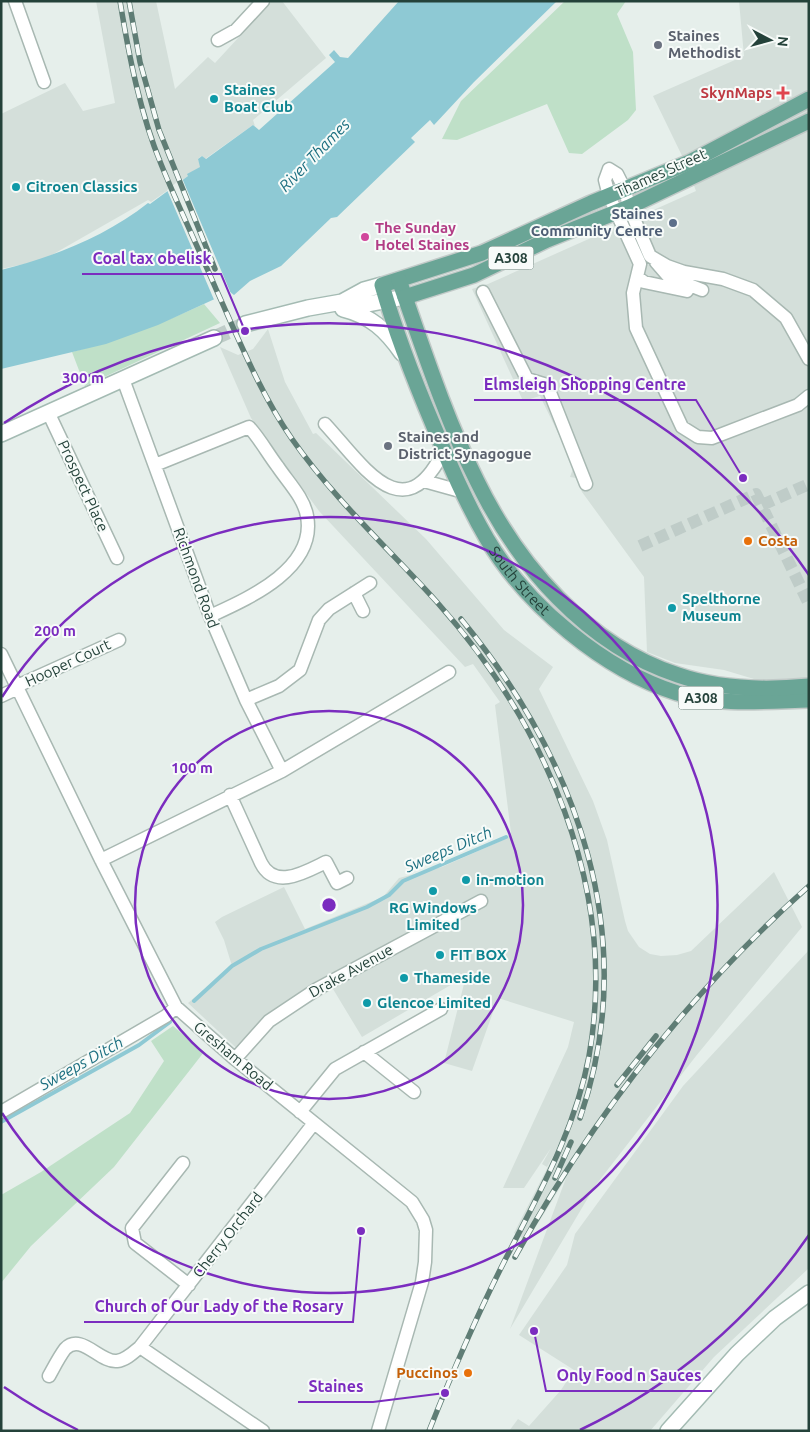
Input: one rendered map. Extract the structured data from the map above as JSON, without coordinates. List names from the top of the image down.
{
  "streets": {
    "main road": ["Thames Street", "A308", "South Street"],
    "street": [
      "Prospect Place",
      "Richmond Road",
      "Hooper Court",
      "Drake Avenue",
      "Gresham Road",
      "Cherry Orchard"
    ]
  },
  "crossings": [
    ["Thames Street", "South Street"],
    ["Hooper Court", "Gresham Road"],
    ["Drake Avenue", "Gresham Road"],
    ["Gresham Road", "Cherry Orchard"]
  ],
  "water": ["River Thames", "Sweeps Ditch"],
  "places": {
    "other": [
      "Staines Methodist",
      "Staines Boat Club",
      "Citroen Classics",
      "Staines Community Centre",
      "The Sunday Hotel Staines",
      "Coal tax obelisk",
      "Staines and District Synagogue",
      "Elmsleigh Shopping Centre",
      "Costa",
      "Spelthorne Museum",
      "in-motion",
      "RG Windows Limited",
      "FIT BOX",
      "Thameside",
      "Glencoe Limited",
      "Church of Our Lady of the Rosary",
      "Only Food n Sauces",
      "Puccinos",
      "Staines"
    ],
    "health": ["SkynMaps"]
  },
  "north": "right",
  "rings": ["300 m", "200 m", "100 m"]
}
